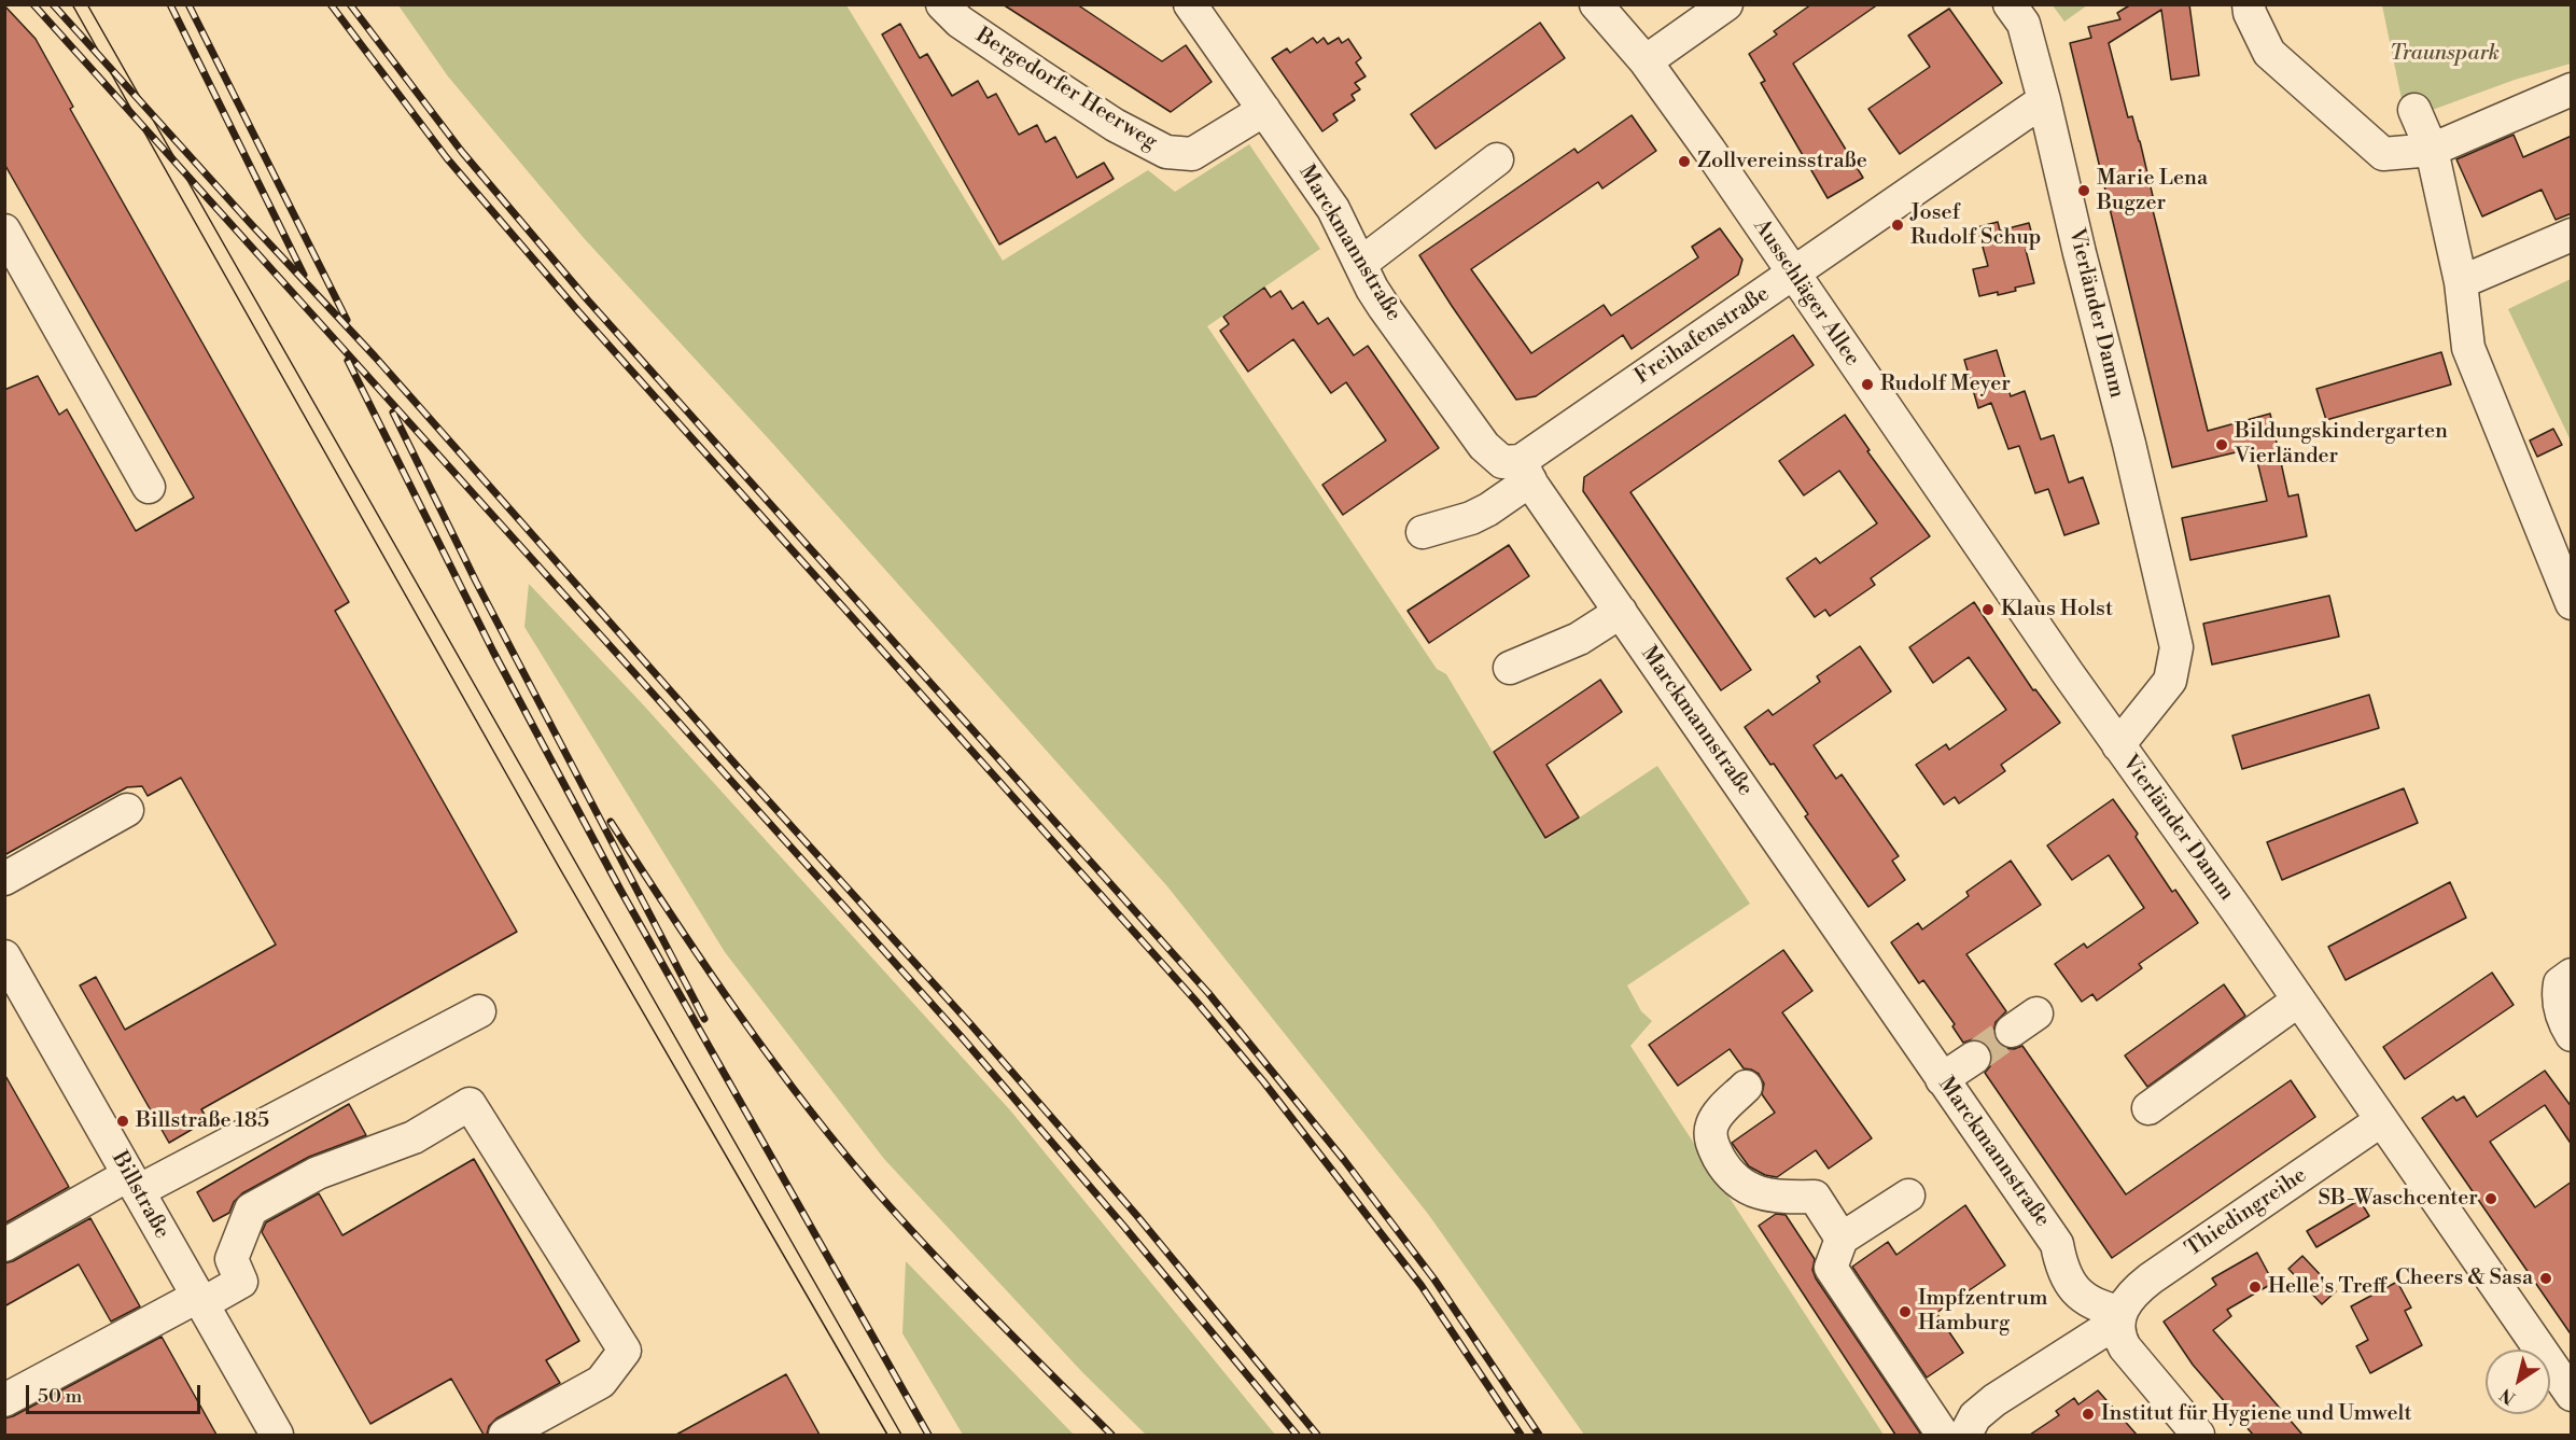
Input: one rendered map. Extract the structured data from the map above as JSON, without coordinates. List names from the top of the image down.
{
  "streets": {
    "street": [
      "Bergedorfer Heerweg",
      "Marckmannstraße",
      "Ausschläger Allee",
      "Vierländer Damm",
      "Freihafenstraße",
      "Billstraße",
      "Thiedingreihe"
    ]
  },
  "crossings": [
    ["Bergedorfer Heerweg", "Marckmannstraße"],
    ["Marckmannstraße", "Freihafenstraße"],
    ["Marckmannstraße", "Thiedingreihe"],
    ["Ausschläger Allee", "Vierländer Damm"],
    ["Ausschläger Allee", "Freihafenstraße"],
    ["Vierländer Damm", "Freihafenstraße"],
    ["Vierländer Damm", "Thiedingreihe"]
  ],
  "parks": ["Traunspark"],
  "places": [
    "Zollvereinsstraße",
    "Marie Lena Bugzer",
    "Josef Rudolf Schup",
    "Rudolf Meyer",
    "Bildungskindergarten Vierländer",
    "Klaus Holst",
    "Billstraße 185",
    "SB-Waschcenter",
    "Cheers & Sasa",
    "Helle's Treff",
    "Impfzentrum Hamburg",
    "Institut für Hygiene und Umwelt"
  ],
  "scale_bar": "50 m",
  "north": "bottom left"
}
